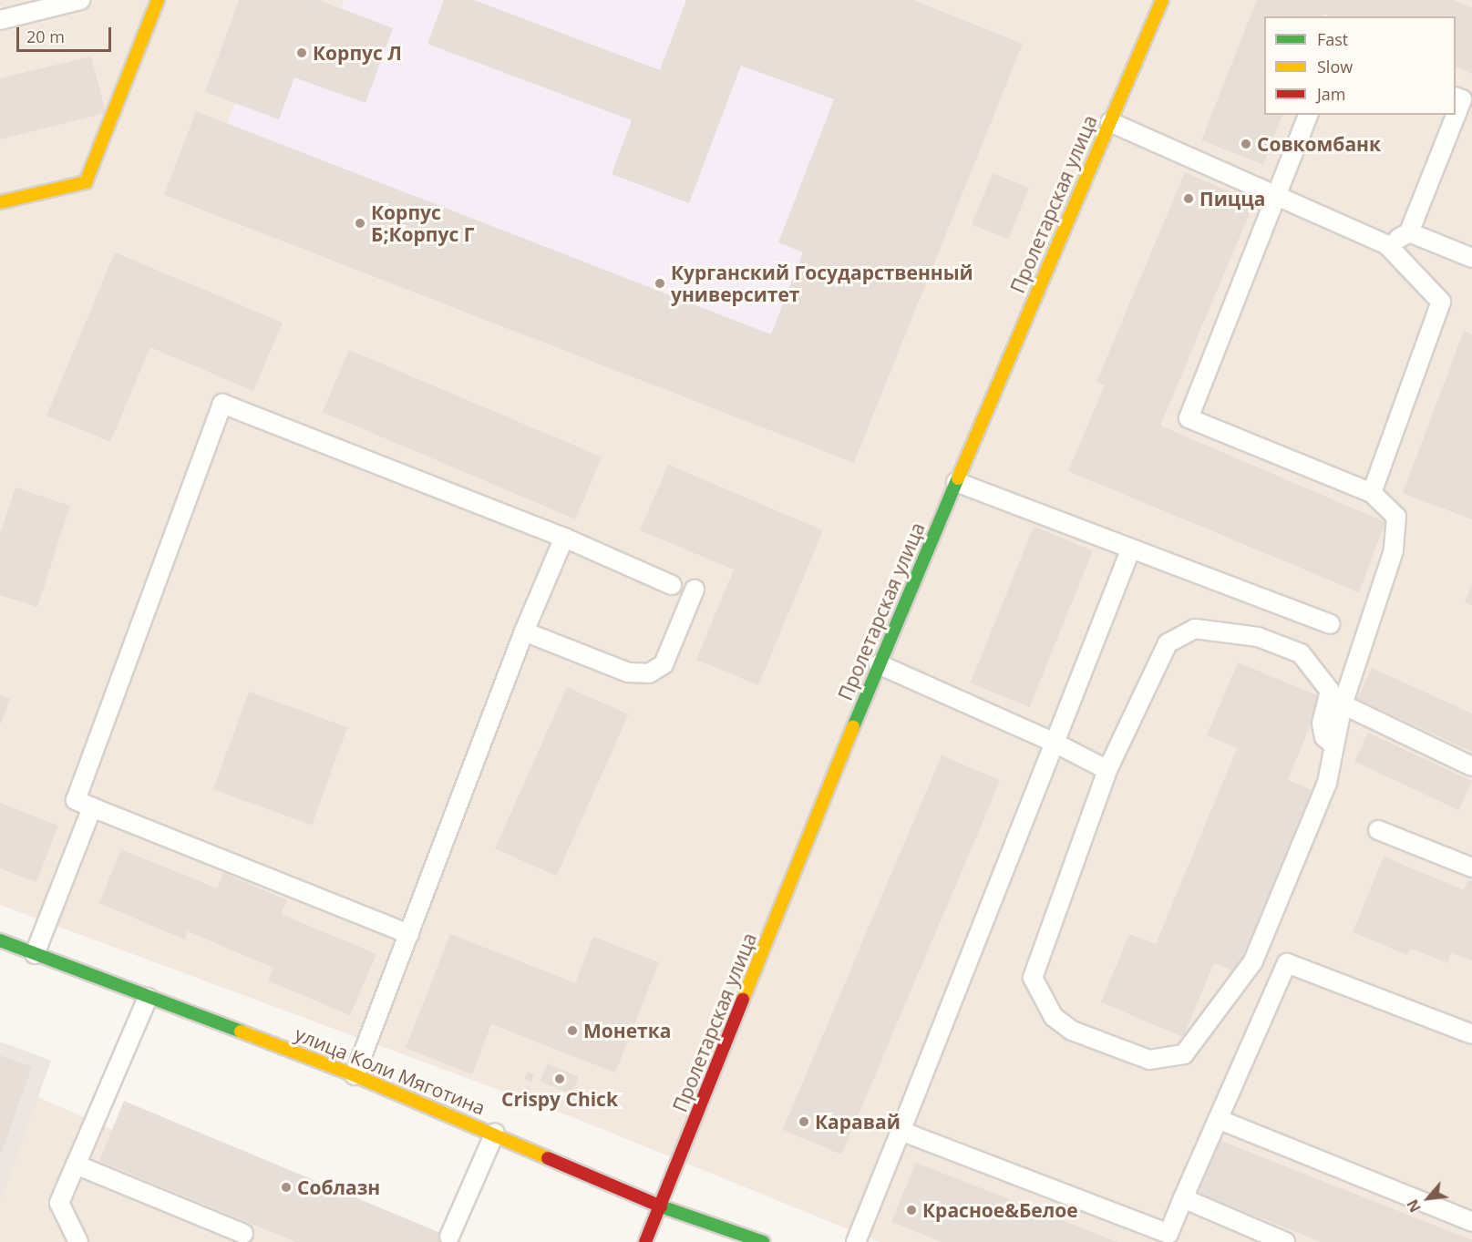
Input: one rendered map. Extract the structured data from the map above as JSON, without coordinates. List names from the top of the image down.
{
  "streets": {
    "main road": ["Пролетарская улица", "улица Коли Мяготина"]
  },
  "crossings": [
    ["Пролетарская улица", "улица Коли Мяготина"]
  ],
  "places": [
    "Корпус Л",
    "Совкомбанк",
    "Пицца",
    "Корпус Б;Корпус Г",
    "Курганский Государственный университет",
    "Монетка",
    "Crispy Chick",
    "Каравай",
    "Соблазн",
    "Красное&Белое"
  ],
  "legend": ["Fast", "Slow", "Jam"],
  "scale_bar": "20 m",
  "north": "bottom left"
}
